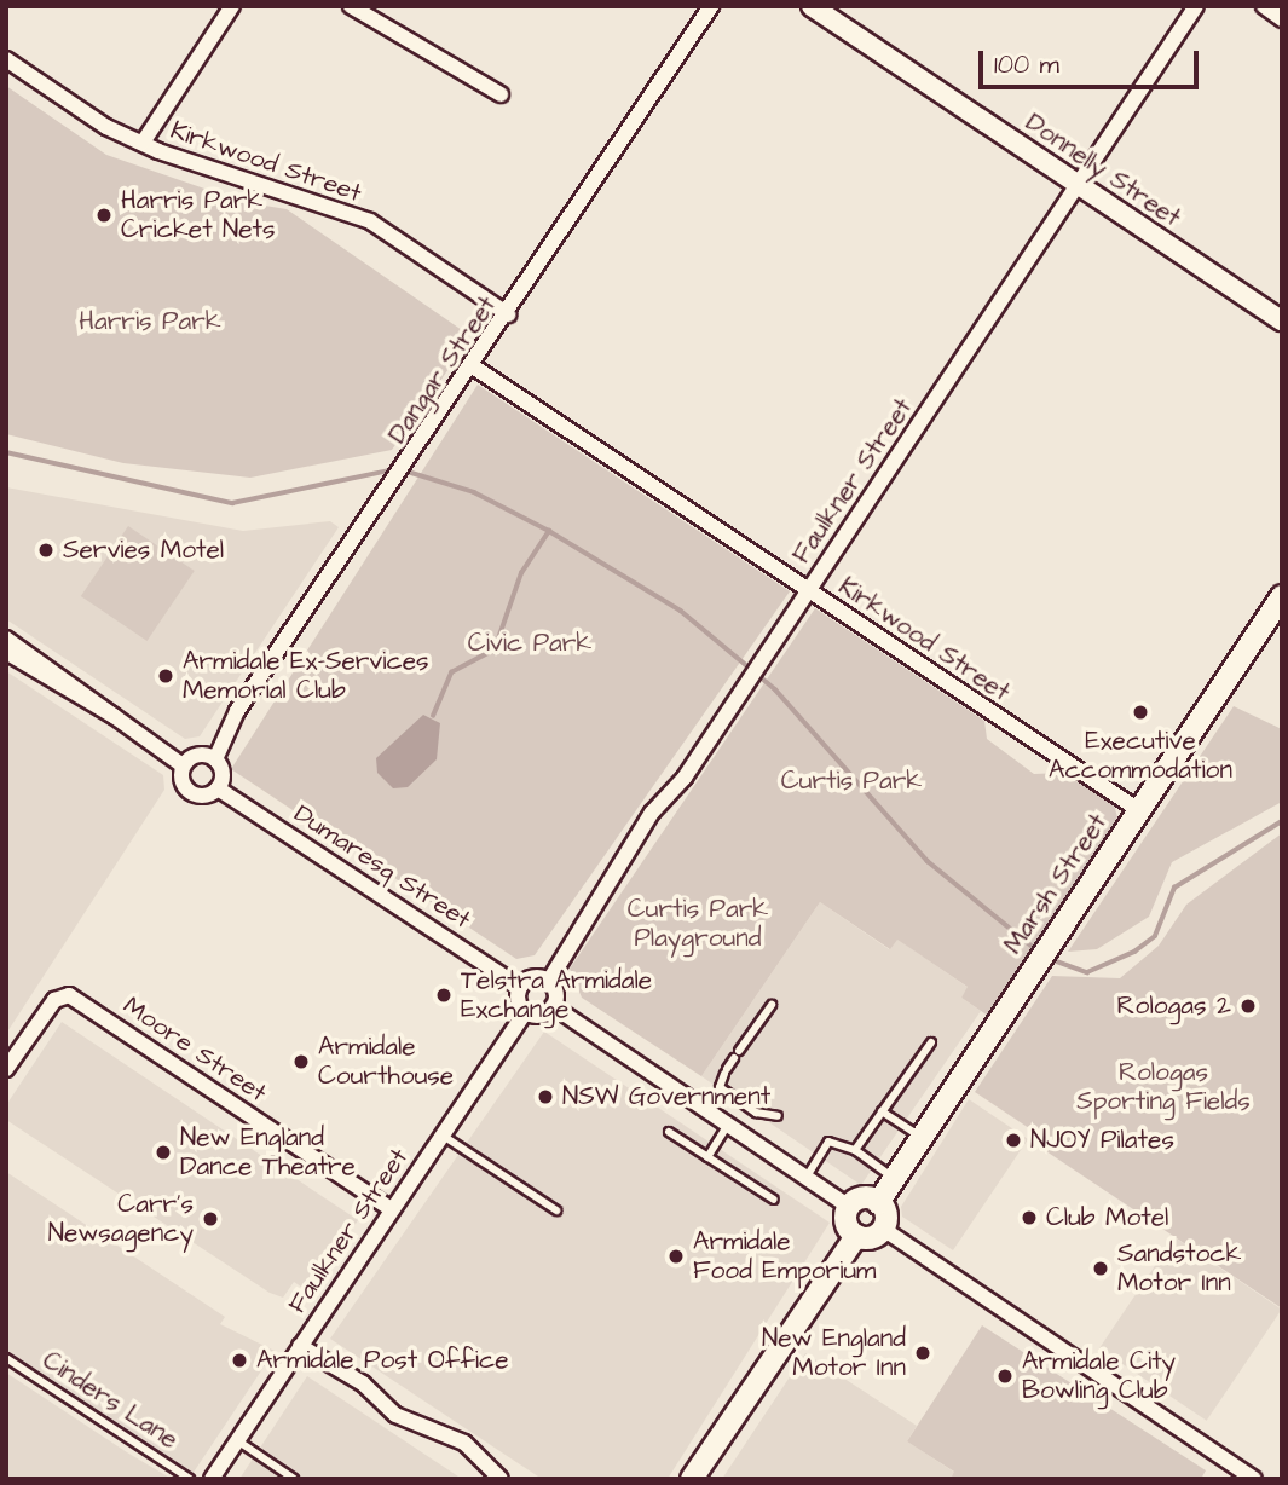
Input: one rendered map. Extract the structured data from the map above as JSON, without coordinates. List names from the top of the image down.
{
  "streets": {
    "main road": ["Marsh Street"],
    "street": [
      "Kirkwood Street",
      "Donnelly Street",
      "Dangar Street",
      "Faulkner Street",
      "Dumaresq Street",
      "Moore Street"
    ],
    "lane": ["Cinders Lane"]
  },
  "crossings": [
    ["Kirkwood Street", "Dangar Street"],
    ["Kirkwood Street", "Faulkner Street"],
    ["Kirkwood Street", "Marsh Street"],
    ["Donnelly Street", "Faulkner Street"],
    ["Dangar Street", "Dumaresq Street"],
    ["Faulkner Street", "Dumaresq Street"],
    ["Faulkner Street", "Moore Street"]
  ],
  "parks": [
    "Harris Park",
    "Civic Park",
    "Curtis Park",
    "Curtis Park Playground",
    "Rologas Sporting Fields"
  ],
  "places": [
    "Harris Park Cricket Nets",
    "Servies Motel",
    "Armidale Ex-Services Memorial Club",
    "Executive Accommodation",
    "Telstra Armidale Exchange",
    "Rologas 2",
    "Armidale Courthouse",
    "NSW Government",
    "NJOY Pilates",
    "New England Dance Theatre",
    "Club Motel",
    "Carr's Newsagency",
    "Armidale Food Emporium",
    "Sandstock Motor Inn",
    "New England Motor Inn",
    "Armidale Post Office",
    "Armidale City Bowling Club"
  ],
  "scale_bar": "100 m"
}
